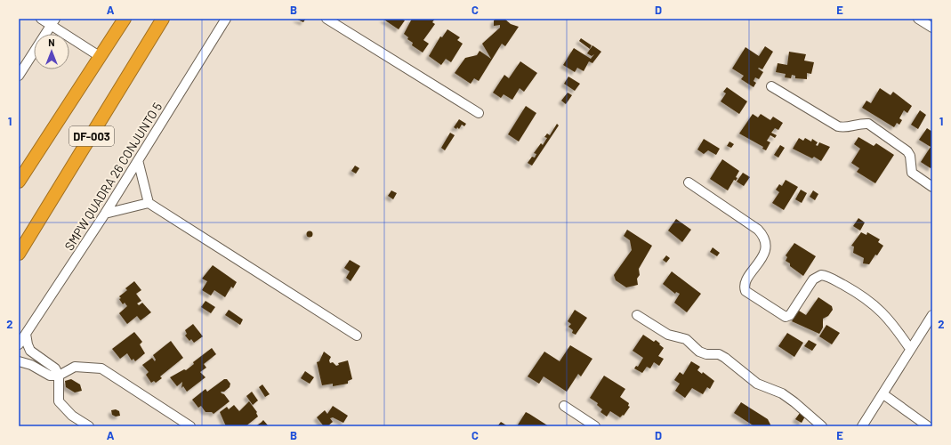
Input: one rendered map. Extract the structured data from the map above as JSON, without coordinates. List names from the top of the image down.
{
  "streets": {
    "highway": ["DF-003"],
    "street": ["SMPW QUADRA 26 CONJUNTO 5"]
  },
  "north": "top",
  "grid": {
    "columns": [
      "A",
      "B",
      "C",
      "D",
      "E"
    ],
    "rows": ["1", "2"]
  }
}
